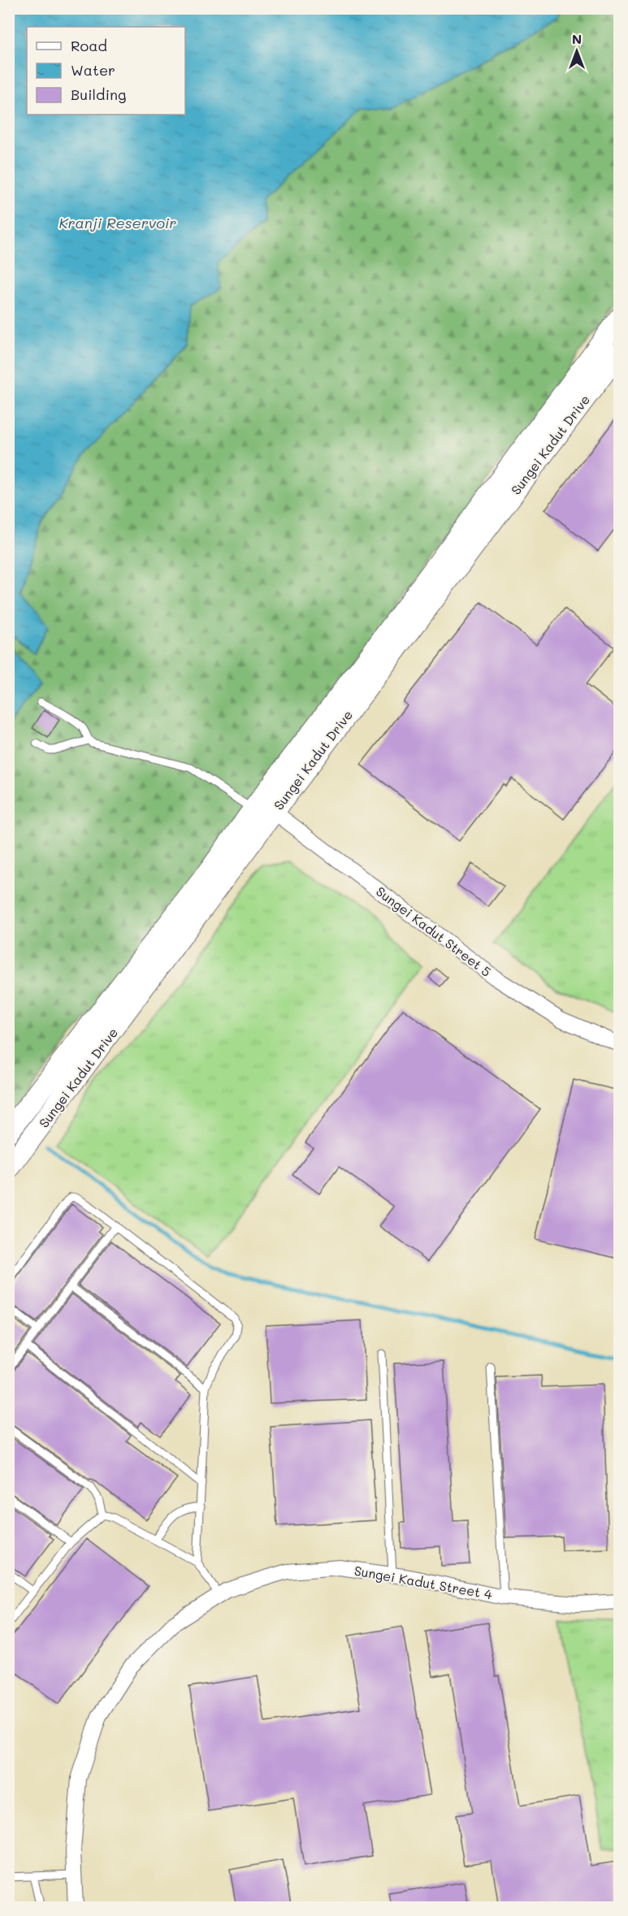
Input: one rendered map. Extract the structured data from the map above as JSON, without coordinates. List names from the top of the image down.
{
  "streets": {
    "main road": ["Sungei Kadut Drive"],
    "street": ["Sungei Kadut Street 5", "Sungei Kadut Street 4"]
  },
  "crossings": [
    ["Sungei Kadut Drive", "Sungei Kadut Street 5"]
  ],
  "water": ["Kranji Reservoir"],
  "legend": ["Road", "Water", "Building"],
  "north": "top"
}
